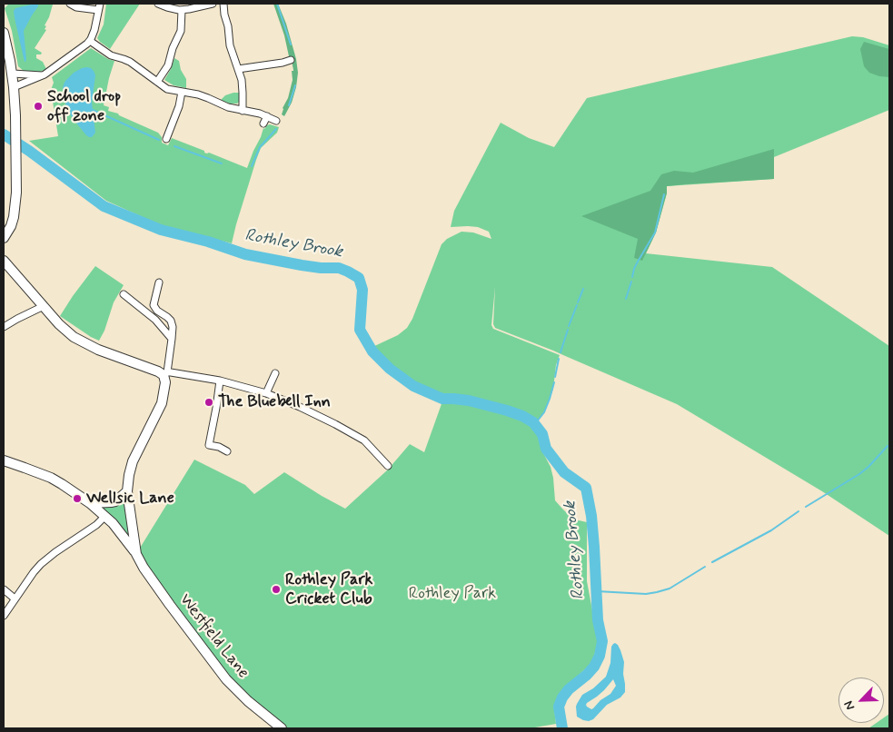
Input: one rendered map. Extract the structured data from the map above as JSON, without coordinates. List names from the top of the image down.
{
  "streets": {
    "street": ["Westfield Lane"]
  },
  "water": ["Rothley Brook"],
  "parks": ["Rothley Park"],
  "places": [
    "School drop off zone",
    "The Bluebell Inn",
    "Wellsic Lane",
    "Rothley Park Cricket Club"
  ],
  "north": "bottom left"
}
